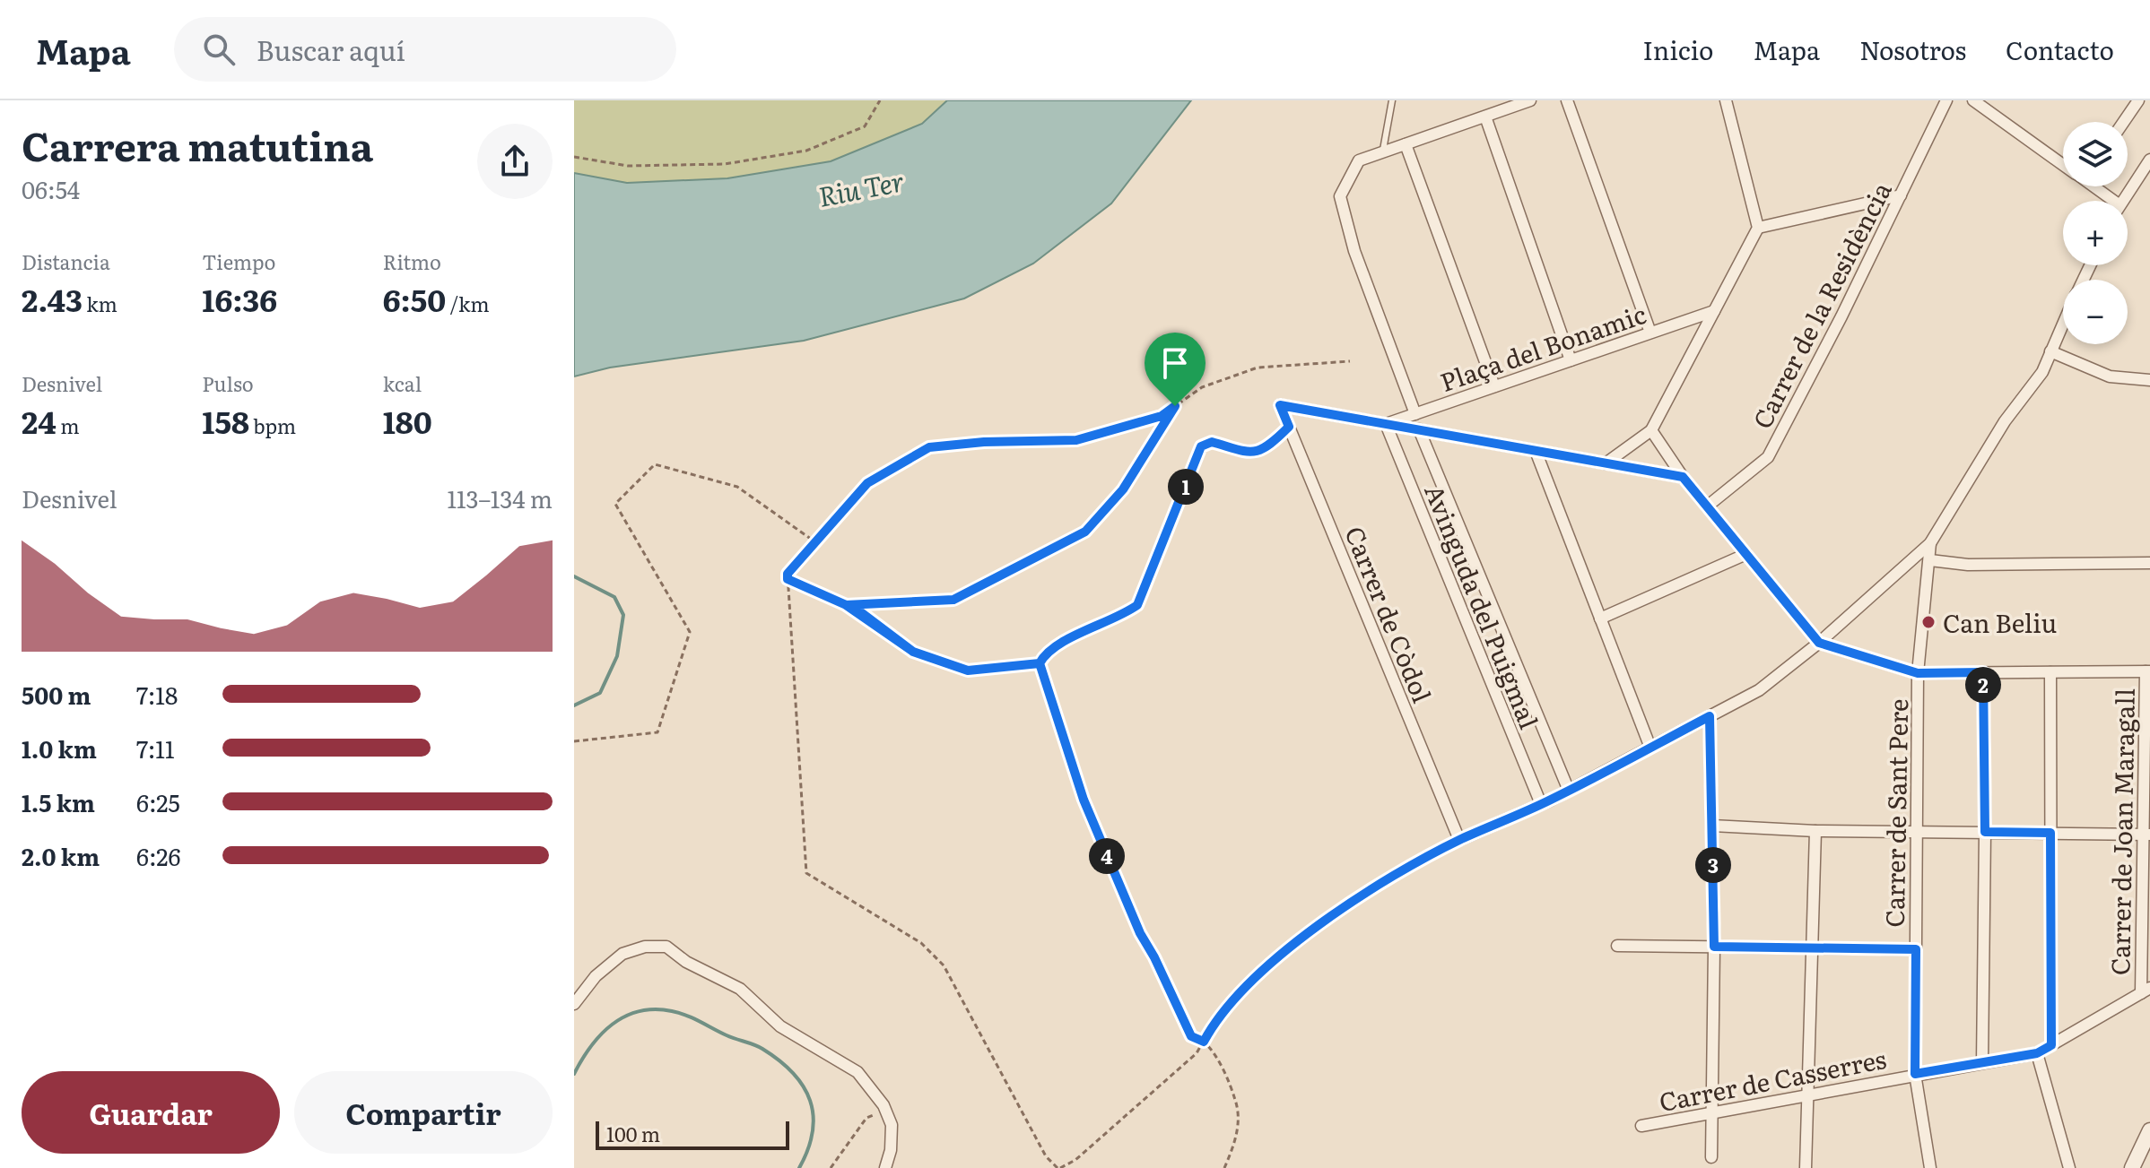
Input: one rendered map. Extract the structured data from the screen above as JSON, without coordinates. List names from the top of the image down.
{
  "streets": {
    "street": [
      "Carrer de la Residència",
      "Plaça del Bonamic",
      "Avinguda del Puigmal",
      "Carrer de Còdol",
      "Carrer de Sant Pere",
      "Carrer de Joan Maragall",
      "Carrer de Casserres"
    ]
  },
  "crossings": [
    ["Plaça del Bonamic", "Avinguda del Puigmal"],
    ["Plaça del Bonamic", "Carrer de Còdol"],
    ["Avinguda del Puigmal", "Carrer de Còdol"],
    ["Carrer de Sant Pere", "Carrer de Casserres"],
    ["Carrer de Joan Maragall", "Carrer de Casserres"]
  ],
  "water": ["Riu Ter"],
  "places": ["Can Beliu"],
  "scale_bar": "100 m",
  "page": {
    "header": "Mapa",
    "search": "Buscar aquí",
    "nav": [
      "Inicio",
      "Mapa",
      "Nosotros",
      "Contacto"
    ],
    "heading": ["Carrera matutina", "06:54"],
    "map_buttons": ["+", "−"],
    "stats": [
      ["Distancia", "2.43 km"],
      ["Tiempo", "16:36"],
      ["Ritmo", "6:50 /km"],
      ["Desnivel", "24 m"],
      ["Pulso", "158 bpm"],
      ["kcal", "180"]
    ],
    "chart": ["Desnivel", "113–134 m"],
    "pins": [
      "1",
      "2",
      "4",
      "3"
    ],
    "list": [
      {
        "name": "500 m",
        "note": "7:18"
      },
      {
        "name": "1.0 km",
        "note": "7:11"
      },
      {
        "name": "1.5 km",
        "note": "6:25"
      },
      {
        "name": "2.0 km",
        "note": "6:26"
      }
    ],
    "buttons": ["Guardar", "Compartir"],
    "scale": "100 m"
  }
}
